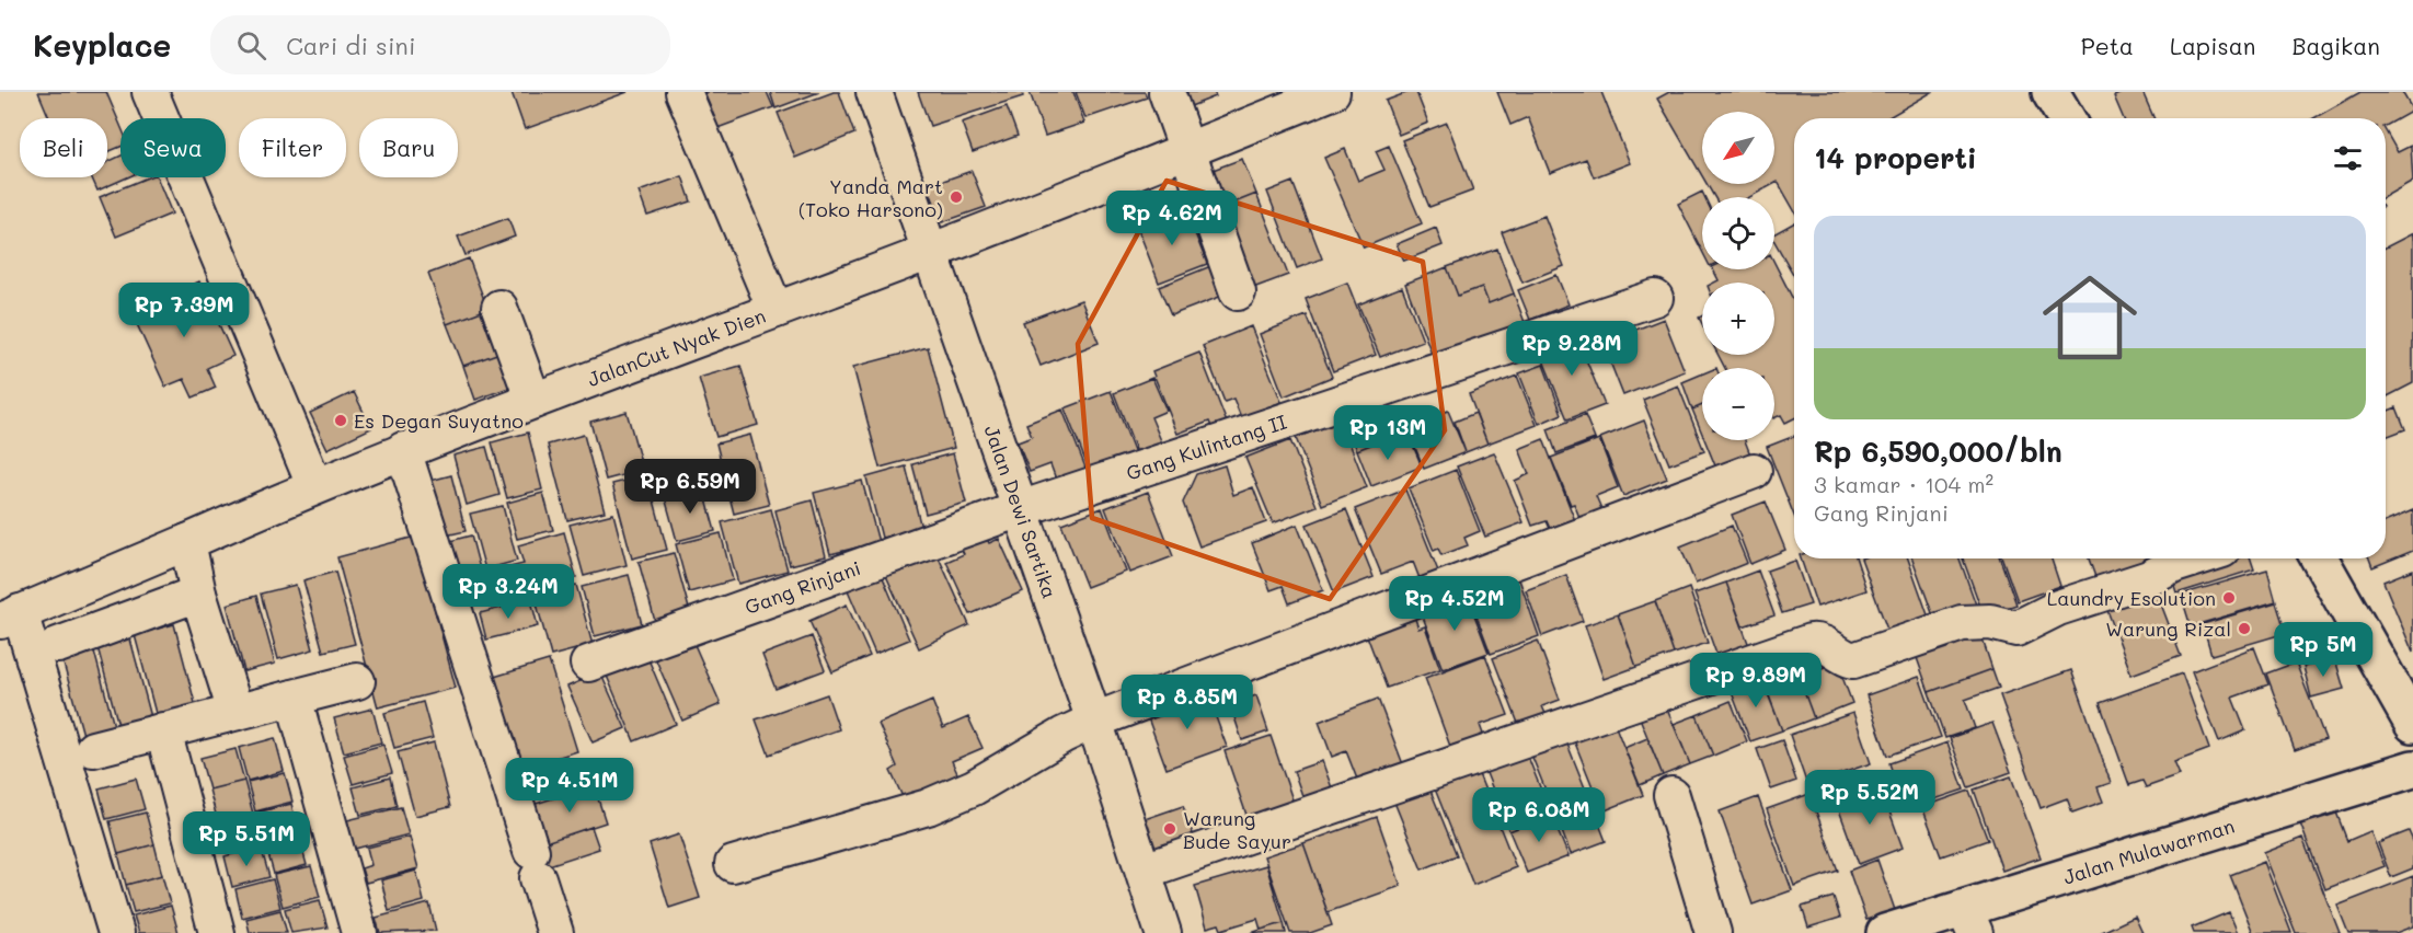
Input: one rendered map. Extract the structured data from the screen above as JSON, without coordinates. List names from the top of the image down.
{
  "streets": {
    "street": [
      "JalanCut Nyak Dien",
      "Gang Kulintang II",
      "Jalan Dewi Sartika",
      "Gang Rinjani",
      "Jalan Mulawarman"
    ]
  },
  "crossings": [
    ["JalanCut Nyak Dien", "Jalan Dewi Sartika"],
    ["Gang Kulintang II", "Jalan Dewi Sartika"],
    ["Gang Kulintang II", "Gang Rinjani"],
    ["Jalan Dewi Sartika", "Gang Rinjani"]
  ],
  "places": [
    "Yanda Mart (Toko Harsono)",
    "Es Degan Suyatno",
    "Laundry Esolution",
    "Warung Rizal",
    "Warung Bude Sayur"
  ],
  "north": "bottom left",
  "page": {
    "header": "Keyplace",
    "search": "Cari di sini",
    "nav": ["Peta", "Lapisan", "Bagikan"],
    "map_buttons": ["+", "−"],
    "chip": [
      "Beli",
      "Sewa",
      "Filter",
      "Baru"
    ],
    "heading": "14 properti",
    "price": [
      "Rp 4.62M",
      "Rp 7.39M",
      "Rp 9.28M",
      "Rp 13M",
      "Rp 6.59M",
      "Rp 3.24M",
      "Rp 4.52M",
      "Rp 5M",
      "Rp 9.89M",
      "Rp 8.85M",
      "Rp 4.51M",
      "Rp 5.52M",
      "Rp 6.08M",
      "Rp 5.51M"
    ],
    "list": [
      {
        "name": "Rp 6,590,000/bln",
        "note": "3 kamar · 104 m² · Gang Rinjani"
      }
    ]
  }
}
